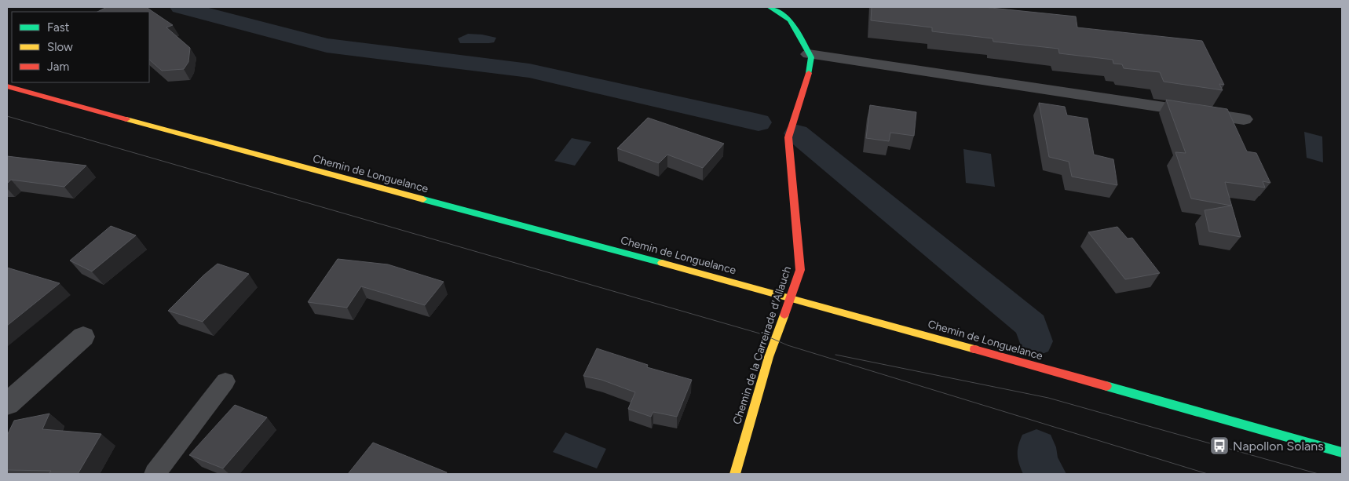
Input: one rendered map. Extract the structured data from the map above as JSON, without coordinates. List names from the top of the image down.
{
  "streets": {
    "street": ["Chemin de Longuelance", "Chemin de la Carreirade d'Allauch"]
  },
  "crossings": [
    ["Chemin de Longuelance", "Chemin de la Carreirade d'Allauch"]
  ],
  "places": {
    "bus stop": ["Napollon Solans"]
  },
  "legend": ["Fast", "Slow", "Jam"]
}
